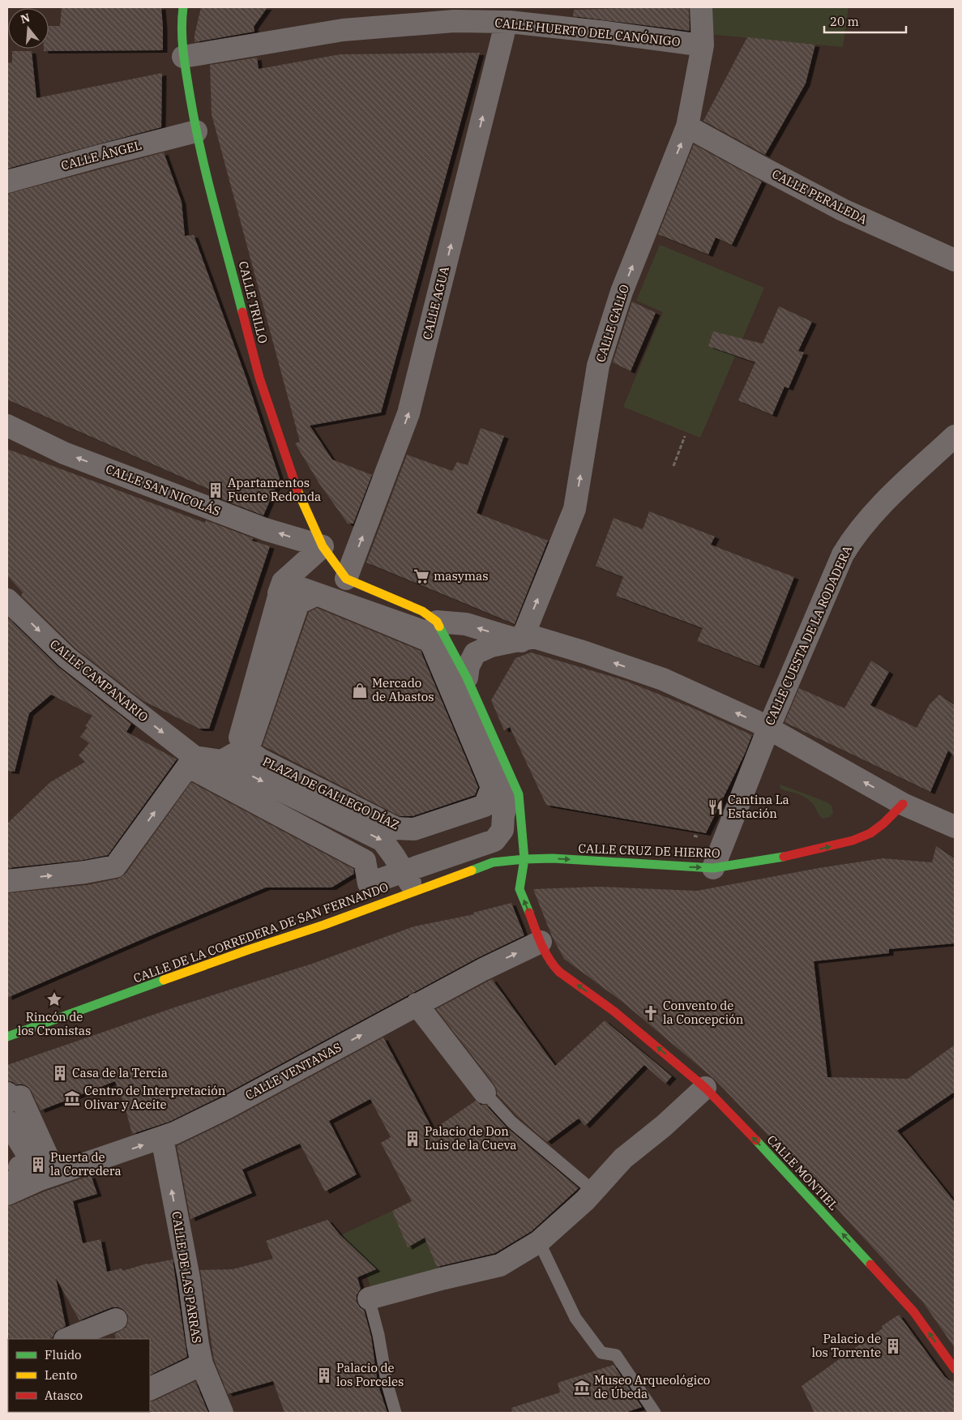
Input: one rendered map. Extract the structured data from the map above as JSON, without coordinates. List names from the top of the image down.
{
  "streets": {
    "street": [
      "CALLE HUERTO DEL CANÓNIGO",
      "CALLE ÁNGEL",
      "CALLE PERALEDA",
      "CALLE TRILLO",
      "CALLE AGUA",
      "CALLE GALLO",
      "CALLE SAN NICOLÁS",
      "CALLE CUESTA DE LA RODADERA",
      "CALLE CAMPANARIO",
      "PLAZA DE GALLEGO DÍAZ",
      "CALLE CRUZ DE HIERRO",
      "CALLE DE LA CORREDERA DE SAN FERNANDO",
      "CALLE VENTANAS",
      "CALLE MONTIEL",
      "CALLE DE LAS PARRAS"
    ]
  },
  "crossings": [
    ["CALLE HUERTO DEL CANÓNIGO", "CALLE TRILLO"],
    ["CALLE HUERTO DEL CANÓNIGO", "CALLE AGUA"],
    ["CALLE HUERTO DEL CANÓNIGO", "CALLE GALLO"],
    ["CALLE ÁNGEL", "CALLE TRILLO"],
    ["CALLE PERALEDA", "CALLE GALLO"],
    ["CALLE TRILLO", "CALLE SAN NICOLÁS"],
    ["CALLE CUESTA DE LA RODADERA", "CALLE CRUZ DE HIERRO"],
    ["CALLE CAMPANARIO", "PLAZA DE GALLEGO DÍAZ"],
    ["PLAZA DE GALLEGO DÍAZ", "CALLE DE LA CORREDERA DE SAN FERNANDO"],
    ["CALLE CRUZ DE HIERRO", "CALLE DE LA CORREDERA DE SAN FERNANDO"],
    ["CALLE CRUZ DE HIERRO", "CALLE MONTIEL"],
    ["CALLE DE LA CORREDERA DE SAN FERNANDO", "CALLE MONTIEL"],
    ["CALLE VENTANAS", "CALLE MONTIEL"],
    ["CALLE VENTANAS", "CALLE DE LAS PARRAS"]
  ],
  "one_way": [
    "CALLE AGUA",
    "CALLE GALLO",
    "CALLE SAN NICOLÁS",
    "CALLE CAMPANARIO",
    "CALLE CRUZ DE HIERRO",
    "CALLE VENTANAS",
    "CALLE MONTIEL",
    "CALLE DE LAS PARRAS"
  ],
  "places": {
    "building": [
      "Apartamentos Fuente Redonda",
      "Casa de la Tercia",
      "Palacio de Don Luis de la Cueva",
      "Puerta de la Corredera",
      "Palacio de los Torrente",
      "Palacio de los Porceles"
    ],
    "supermarket": ["masymas"],
    "shop": ["Mercado de Abastos"],
    "restaurant": ["Cantina La Estación"],
    "place": ["Rincón de los Cronistas"],
    "church": ["Convento de la Concepción"],
    "museum": ["Centro de Interpretación Olivar y Aceite", "Museo Arqueológico de Úbeda"]
  },
  "legend": ["Fluido", "Lento", "Atasco"],
  "scale_bar": "20 m",
  "north": "top"
}
